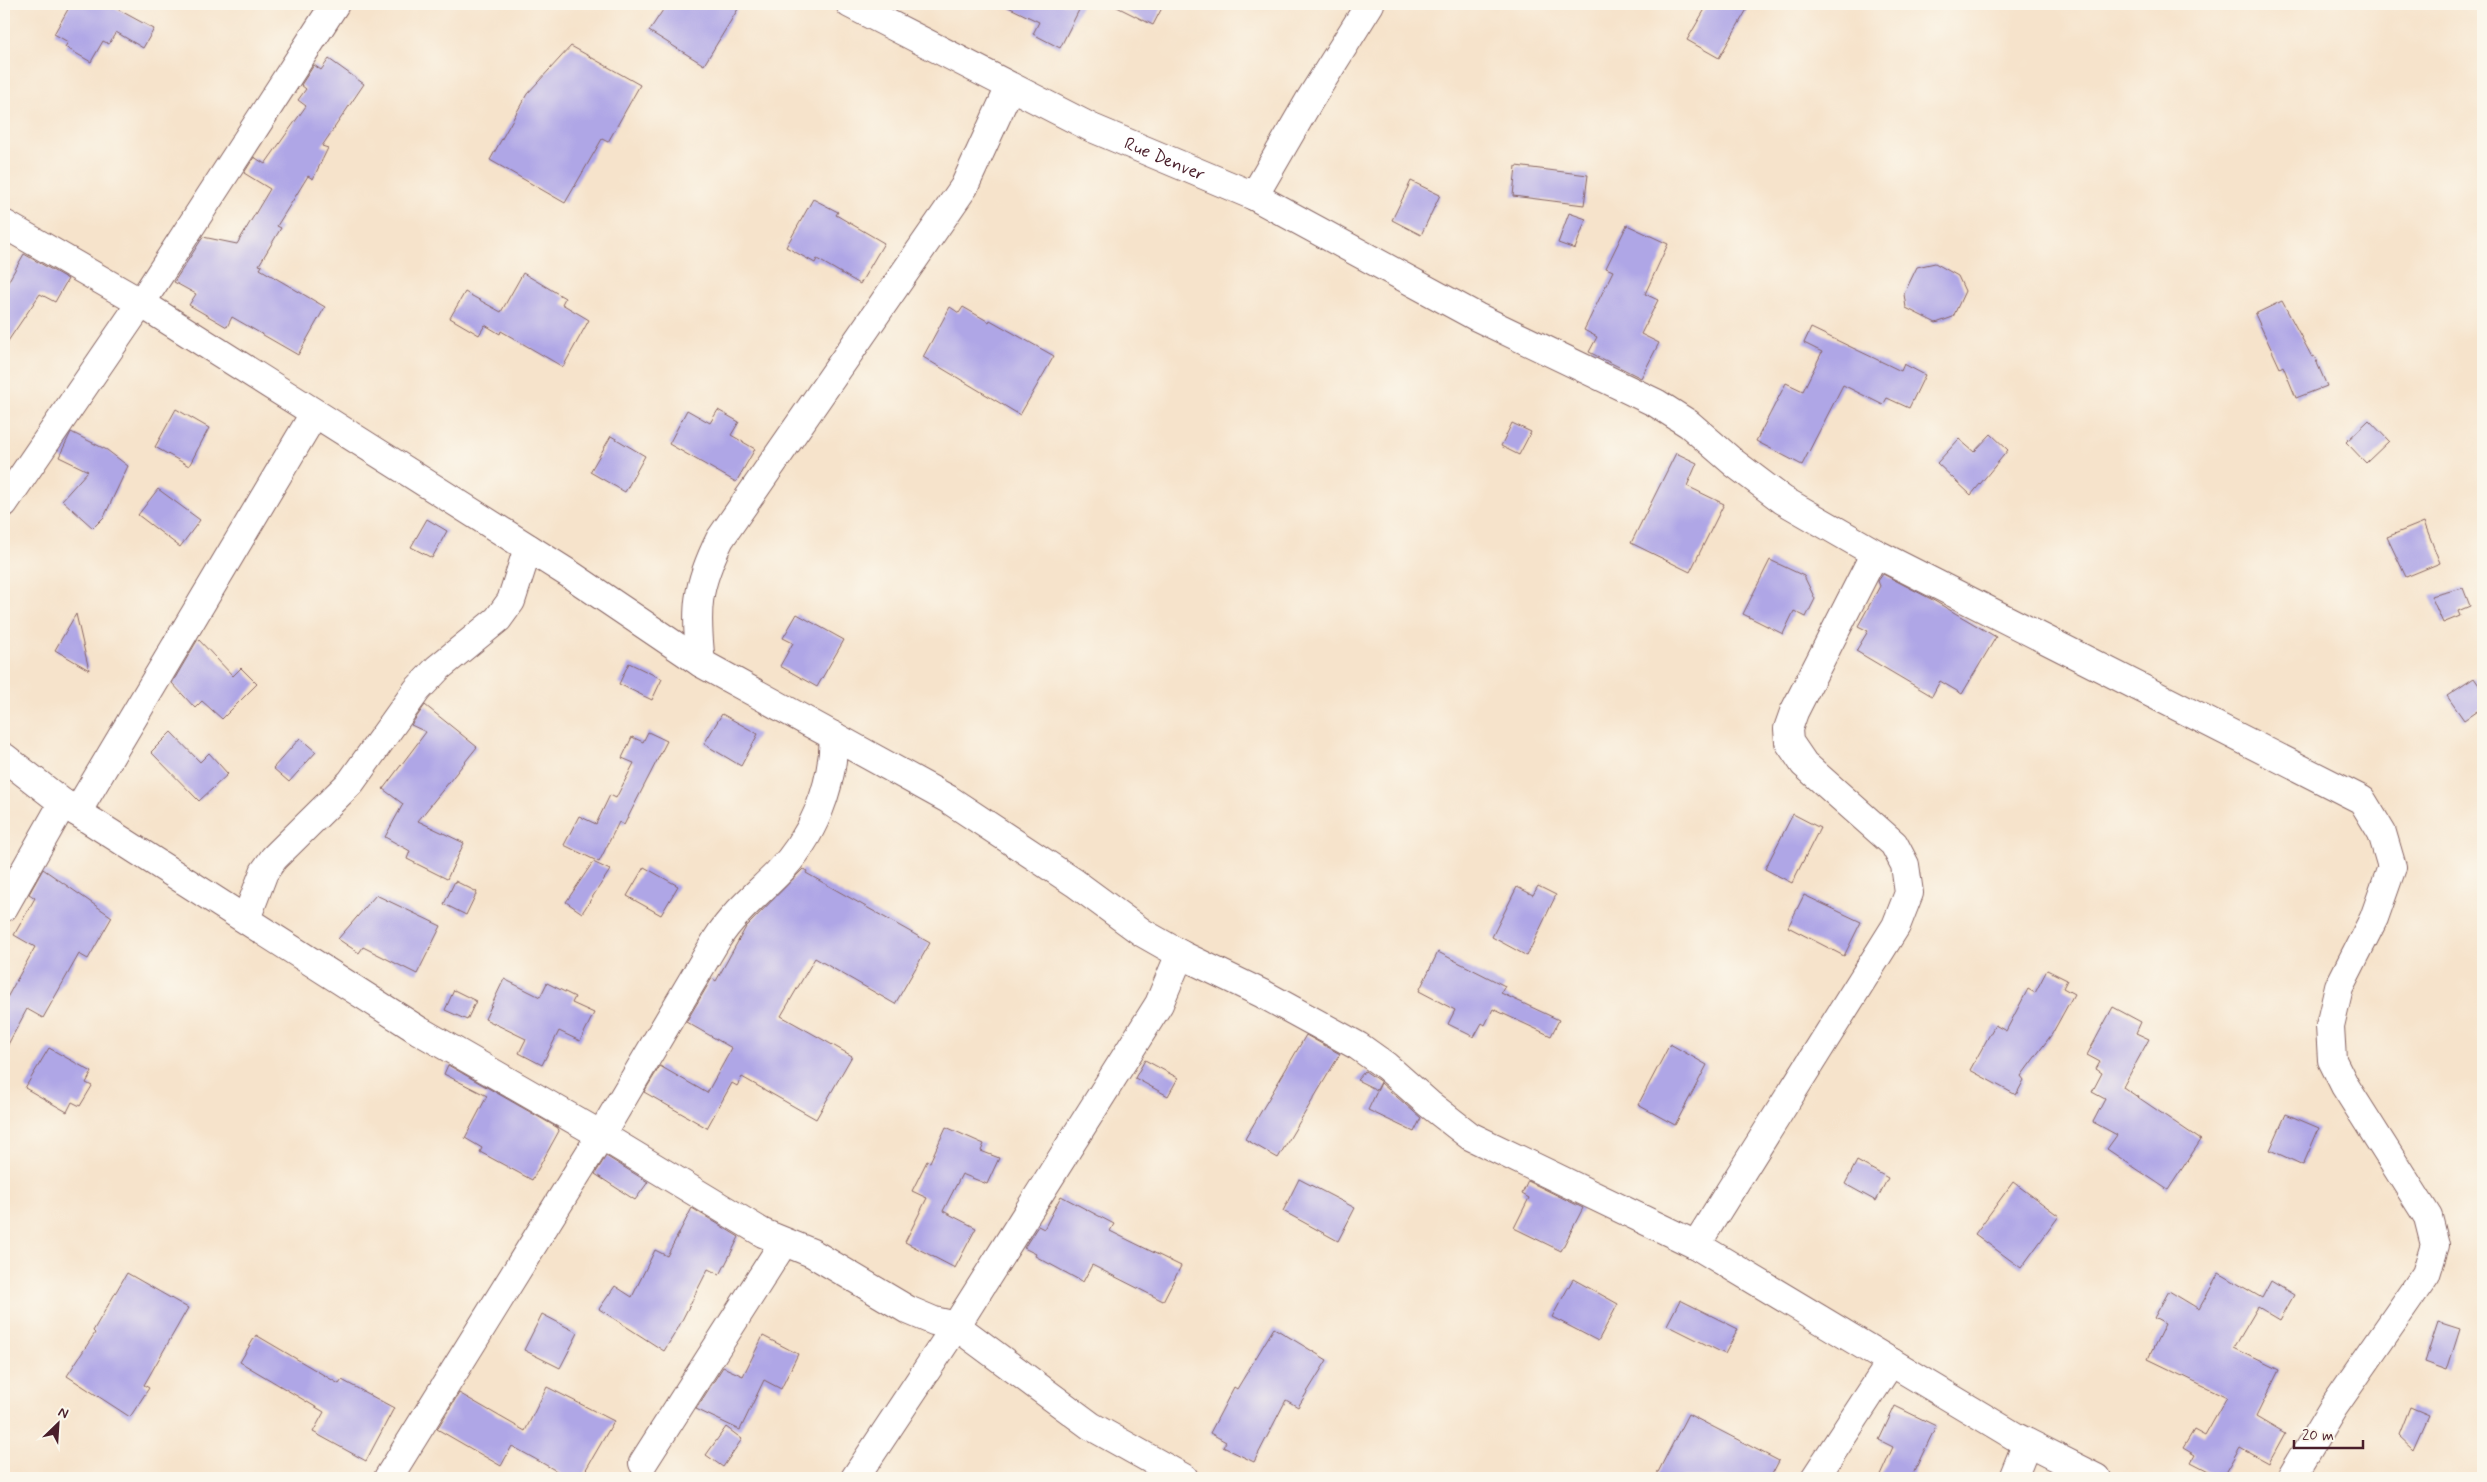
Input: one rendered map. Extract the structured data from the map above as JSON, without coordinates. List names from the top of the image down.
{
  "streets": {
    "street": ["Rue Denver"]
  },
  "scale_bar": "20 m",
  "north": "top right"
}
